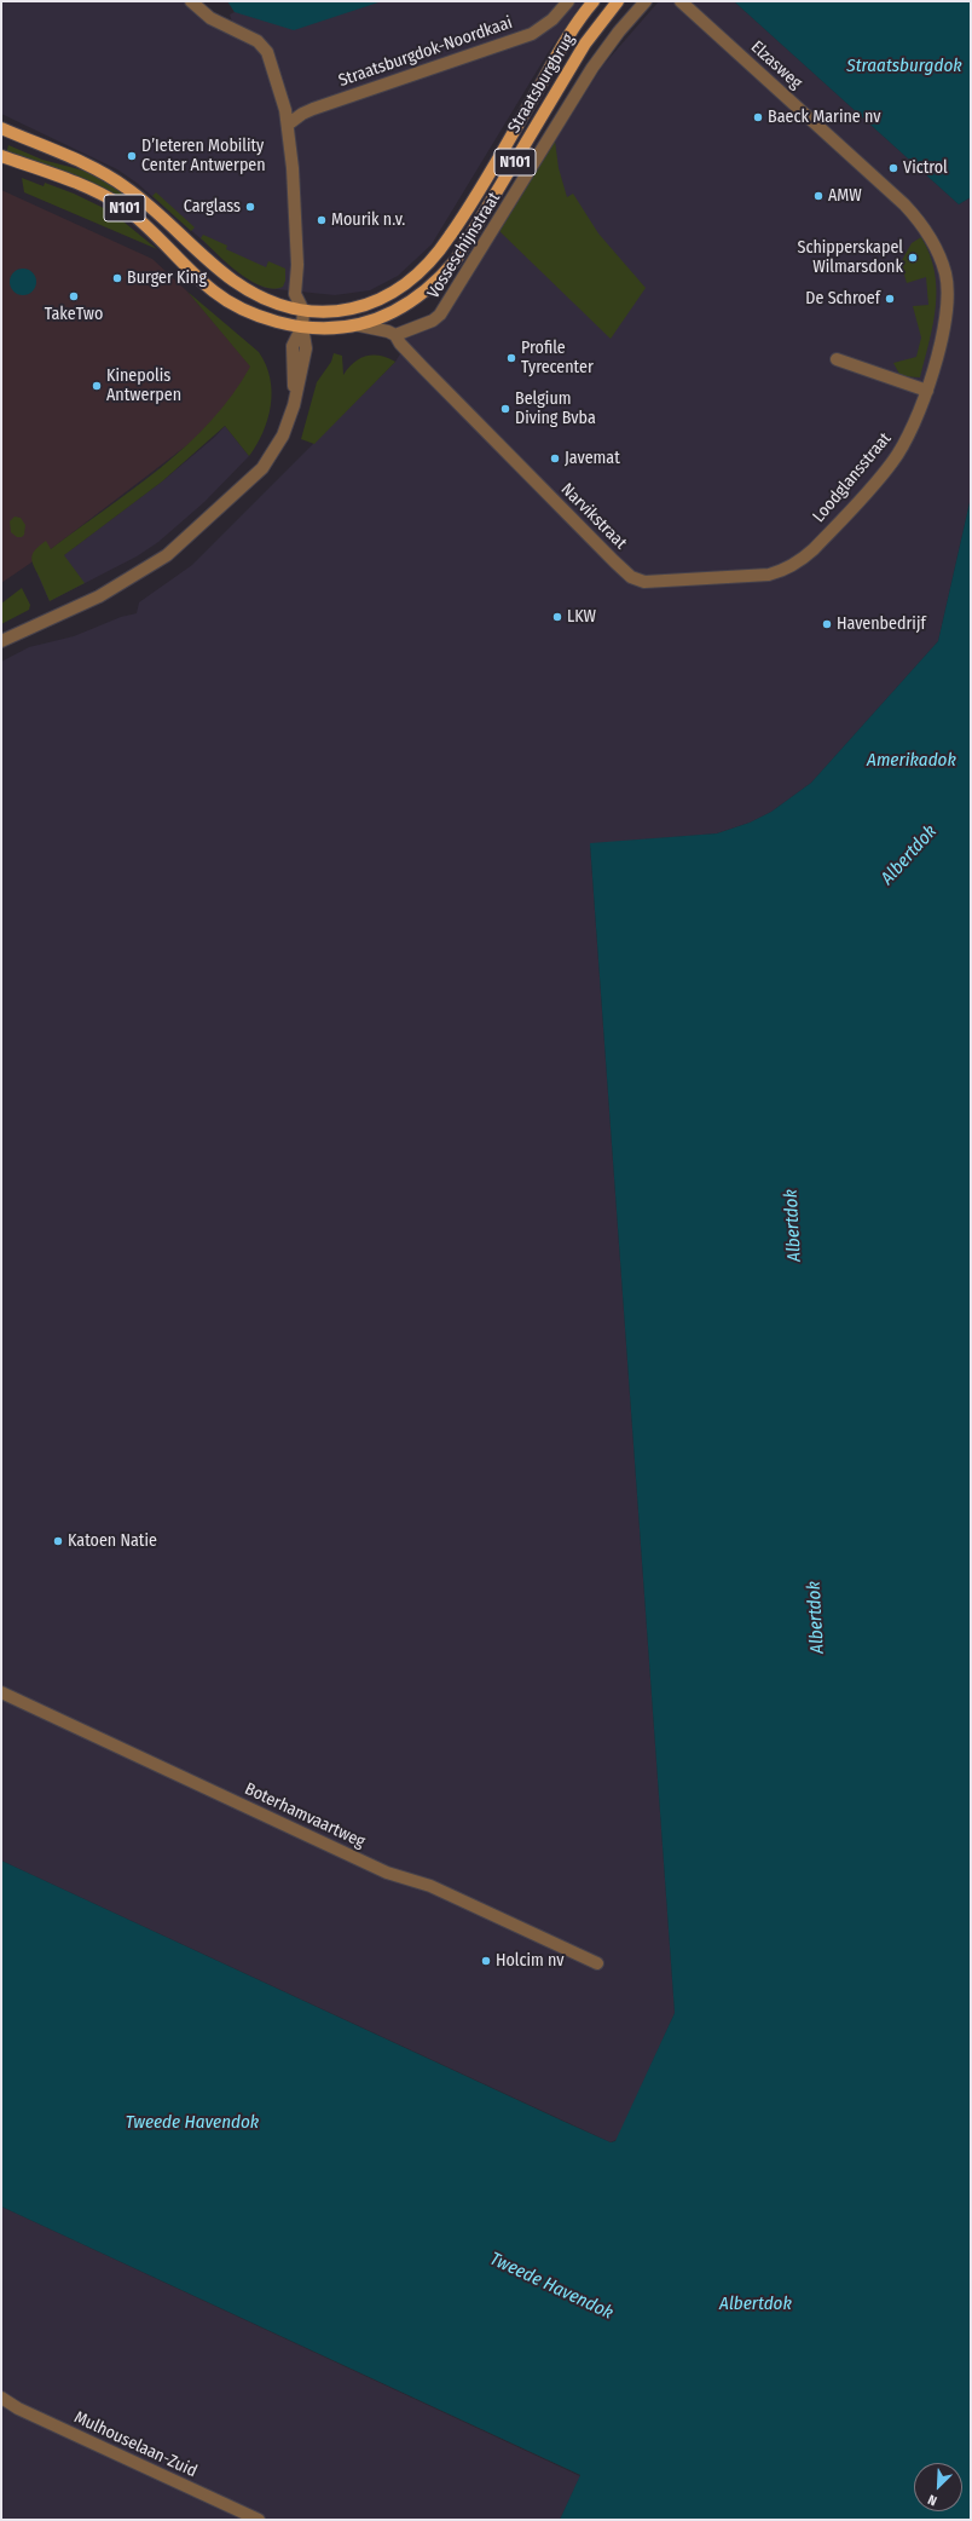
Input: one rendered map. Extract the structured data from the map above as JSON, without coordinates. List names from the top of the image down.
{
  "streets": {
    "main road": ["Straatsburgbrug", "N101"],
    "street": [
      "Straatsburgdok-Noordkaai",
      "Elzasweg",
      "Vosseschijnstraat",
      "Loodglansstraat",
      "Narvikstraat",
      "Boterhamvaartweg",
      "Mulhouselaan-Zuid"
    ]
  },
  "crossings": [
    ["Elzasweg", "Loodglansstraat"],
    ["Straatsburgbrug", "N101"],
    ["Vosseschijnstraat", "Narvikstraat"],
    ["Loodglansstraat", "Narvikstraat"]
  ],
  "water": [
    "Straatsburgdok",
    "Amerikadok",
    "Albertdok",
    "Tweede Havendok"
  ],
  "places": [
    "Baeck Marine nv",
    "D’Ieteren Mobility Center Antwerpen",
    "Victrol",
    "AMW",
    "Carglass",
    "Mourik n.v.",
    "Schipperskapel Wilmarsdonk",
    "Burger King",
    "TakeTwo",
    "De Schroef",
    "Profile Tyrecenter",
    "Kinepolis Antwerpen",
    "Belgium Diving Bvba",
    "Javemat",
    "LKW",
    "Havenbedrijf",
    "Katoen Natie",
    "Holcim nv"
  ],
  "north": "bottom left"
}
